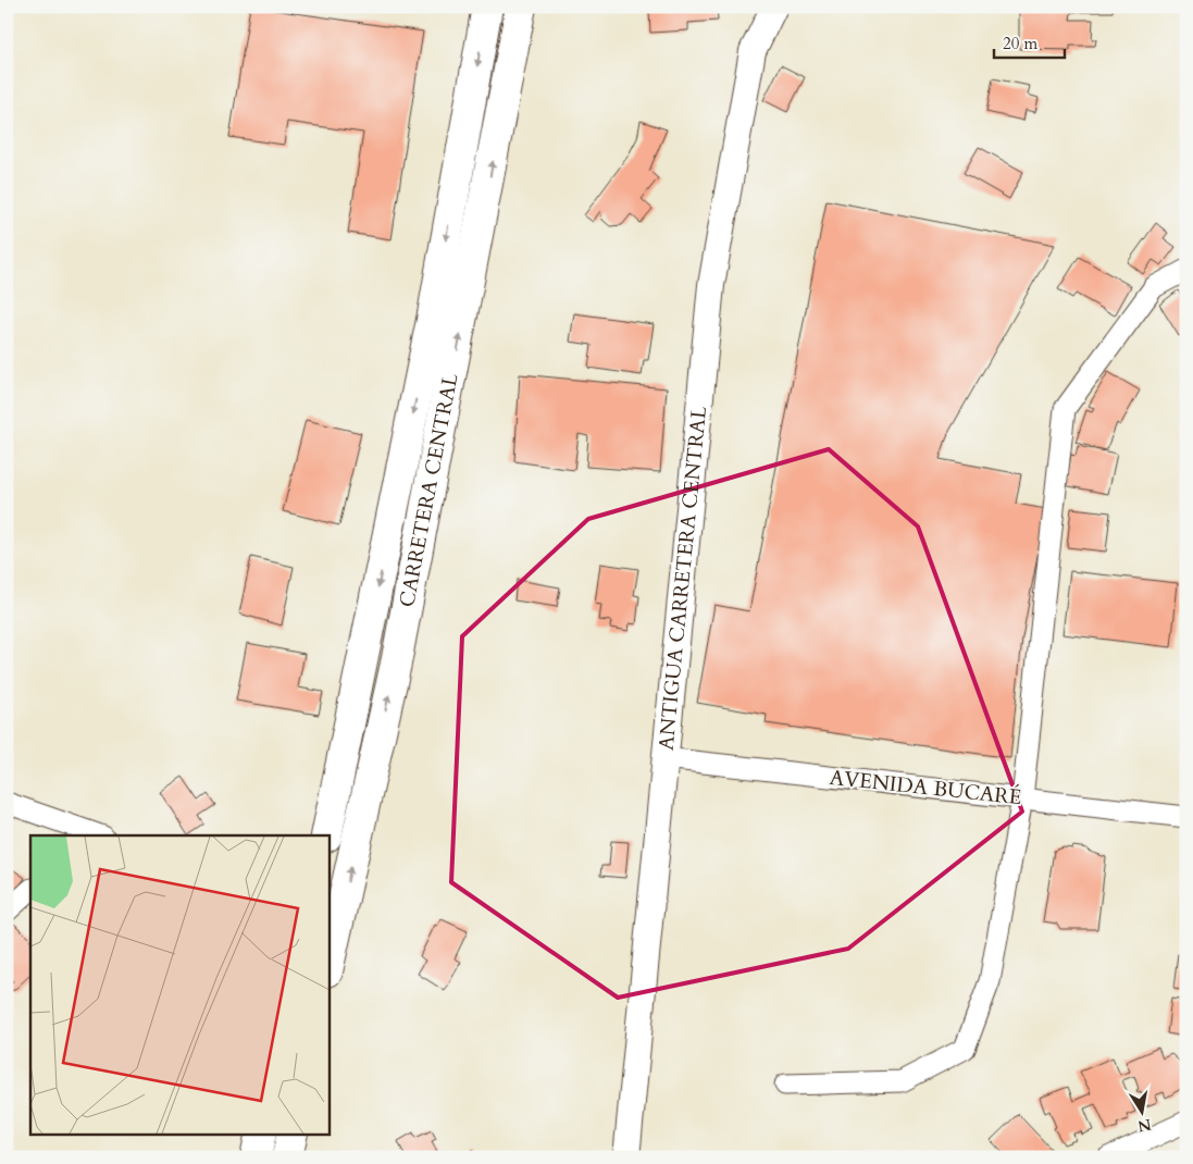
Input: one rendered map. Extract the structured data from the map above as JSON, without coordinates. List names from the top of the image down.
{
  "streets": {
    "highway": ["CARRETERA CENTRAL"],
    "street": ["ANTIGUA CARRETERA CENTRAL", "AVENIDA BUCARÉ"]
  },
  "crossings": [
    ["ANTIGUA CARRETERA CENTRAL", "AVENIDA BUCARÉ"]
  ],
  "scale_bar": "20 m",
  "north": "bottom"
}
